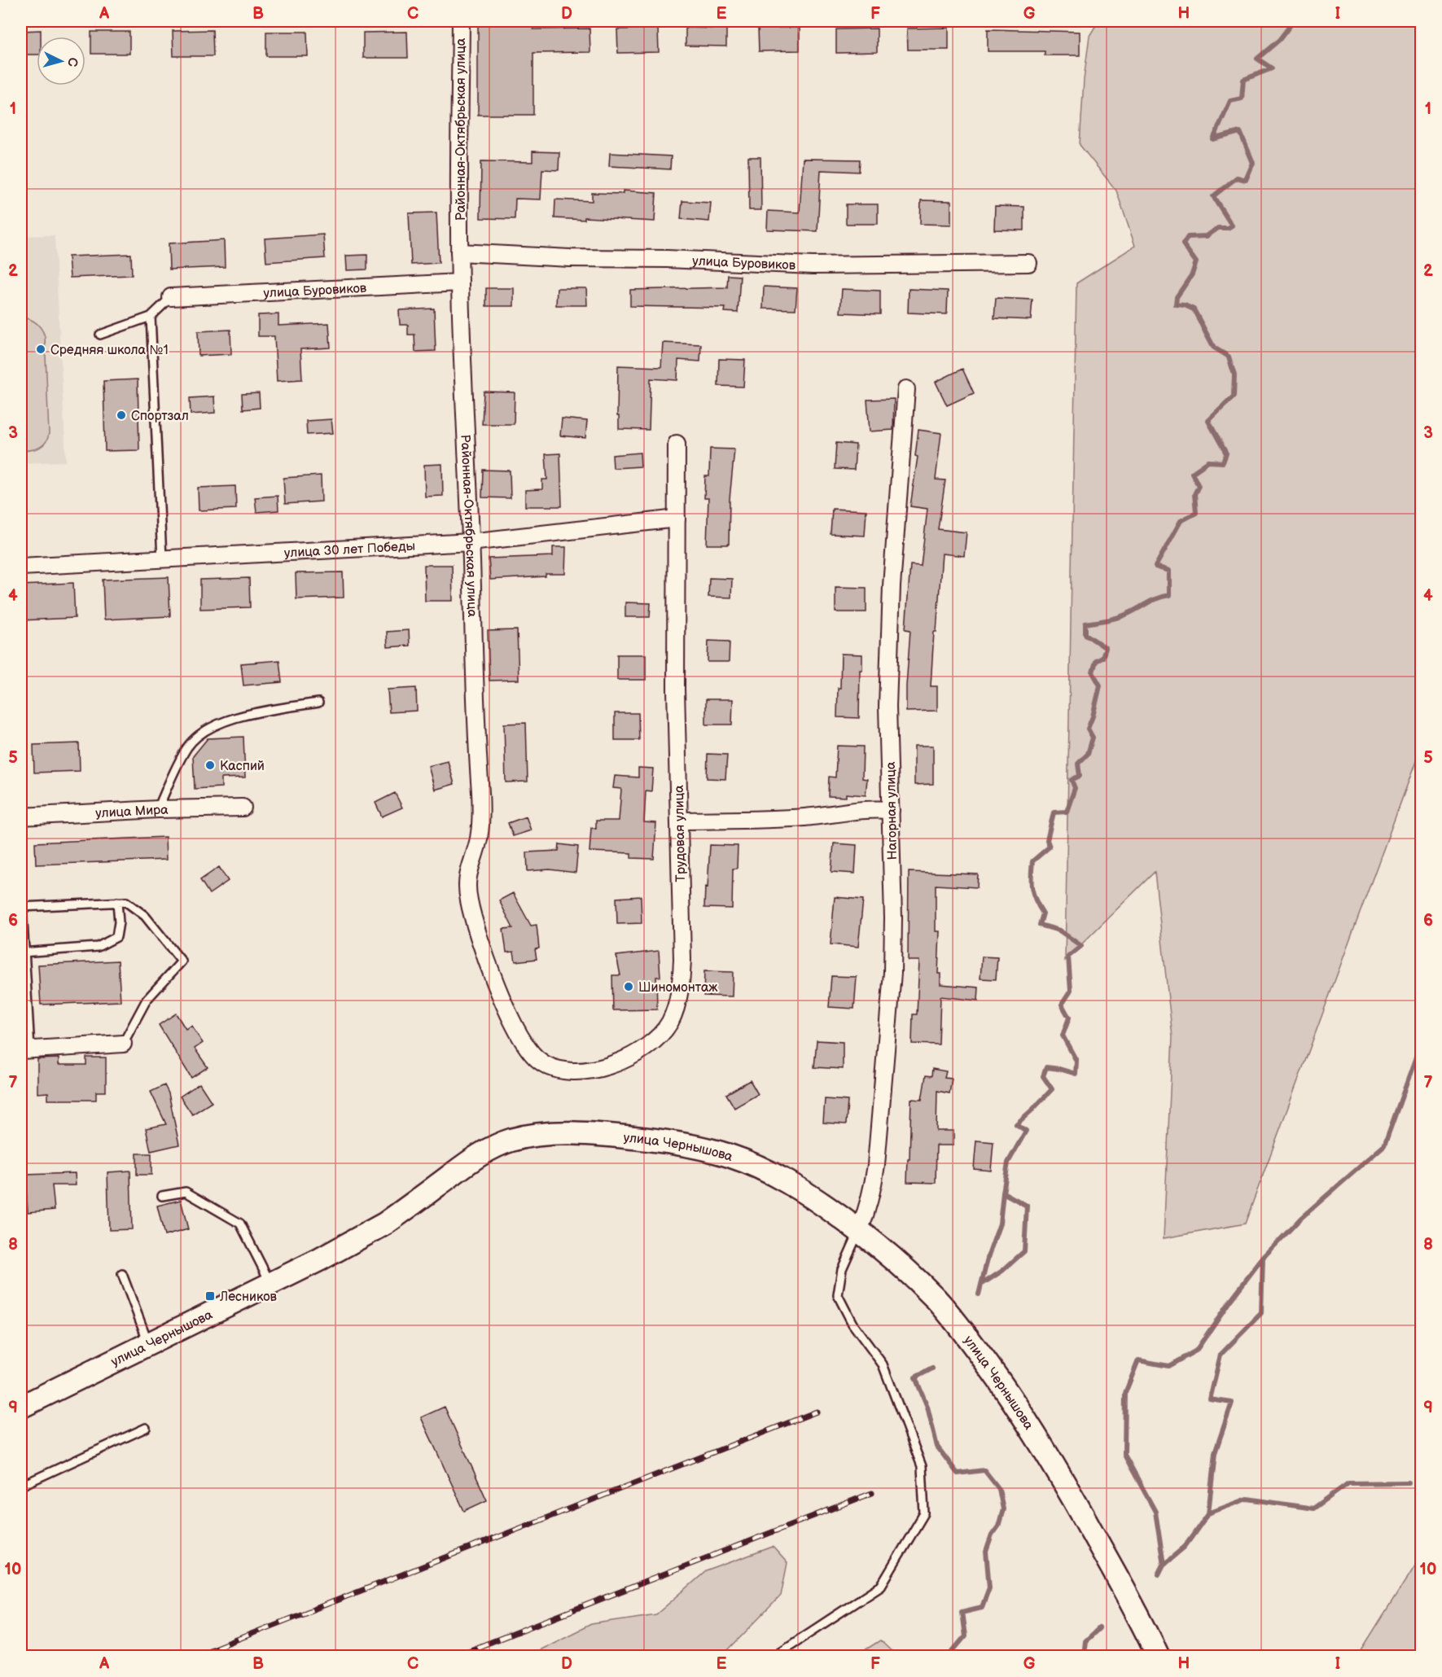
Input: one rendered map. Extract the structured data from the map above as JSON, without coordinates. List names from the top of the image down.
{
  "streets": {
    "main road": ["улица Чернышова"],
    "street": [
      "Районная-Октябрьская улица",
      "улица Буровиков",
      "улица 30 лет Победы",
      "улица Мира",
      "Нагорная улица",
      "Трудовая улица"
    ]
  },
  "crossings": [
    ["Районная-Октябрьская улица", "улица Буровиков"],
    ["Районная-Октябрьская улица", "улица 30 лет Победы"],
    ["Районная-Октябрьская улица", "Трудовая улица"],
    ["улица 30 лет Победы", "Трудовая улица"],
    ["Нагорная улица", "улица Чернышова"]
  ],
  "places": {
    "other": [
      "Средняя школа №1",
      "Спортзал",
      "Каспий",
      "Шиномонтаж"
    ],
    "transit": ["Лесников"]
  },
  "north": "right",
  "grid": {
    "columns": [
      "A",
      "B",
      "C",
      "D",
      "E",
      "F",
      "G",
      "H",
      "I"
    ],
    "rows": [
      "1",
      "2",
      "3",
      "4",
      "5",
      "6",
      "7",
      "8",
      "9",
      "10"
    ]
  }
}
